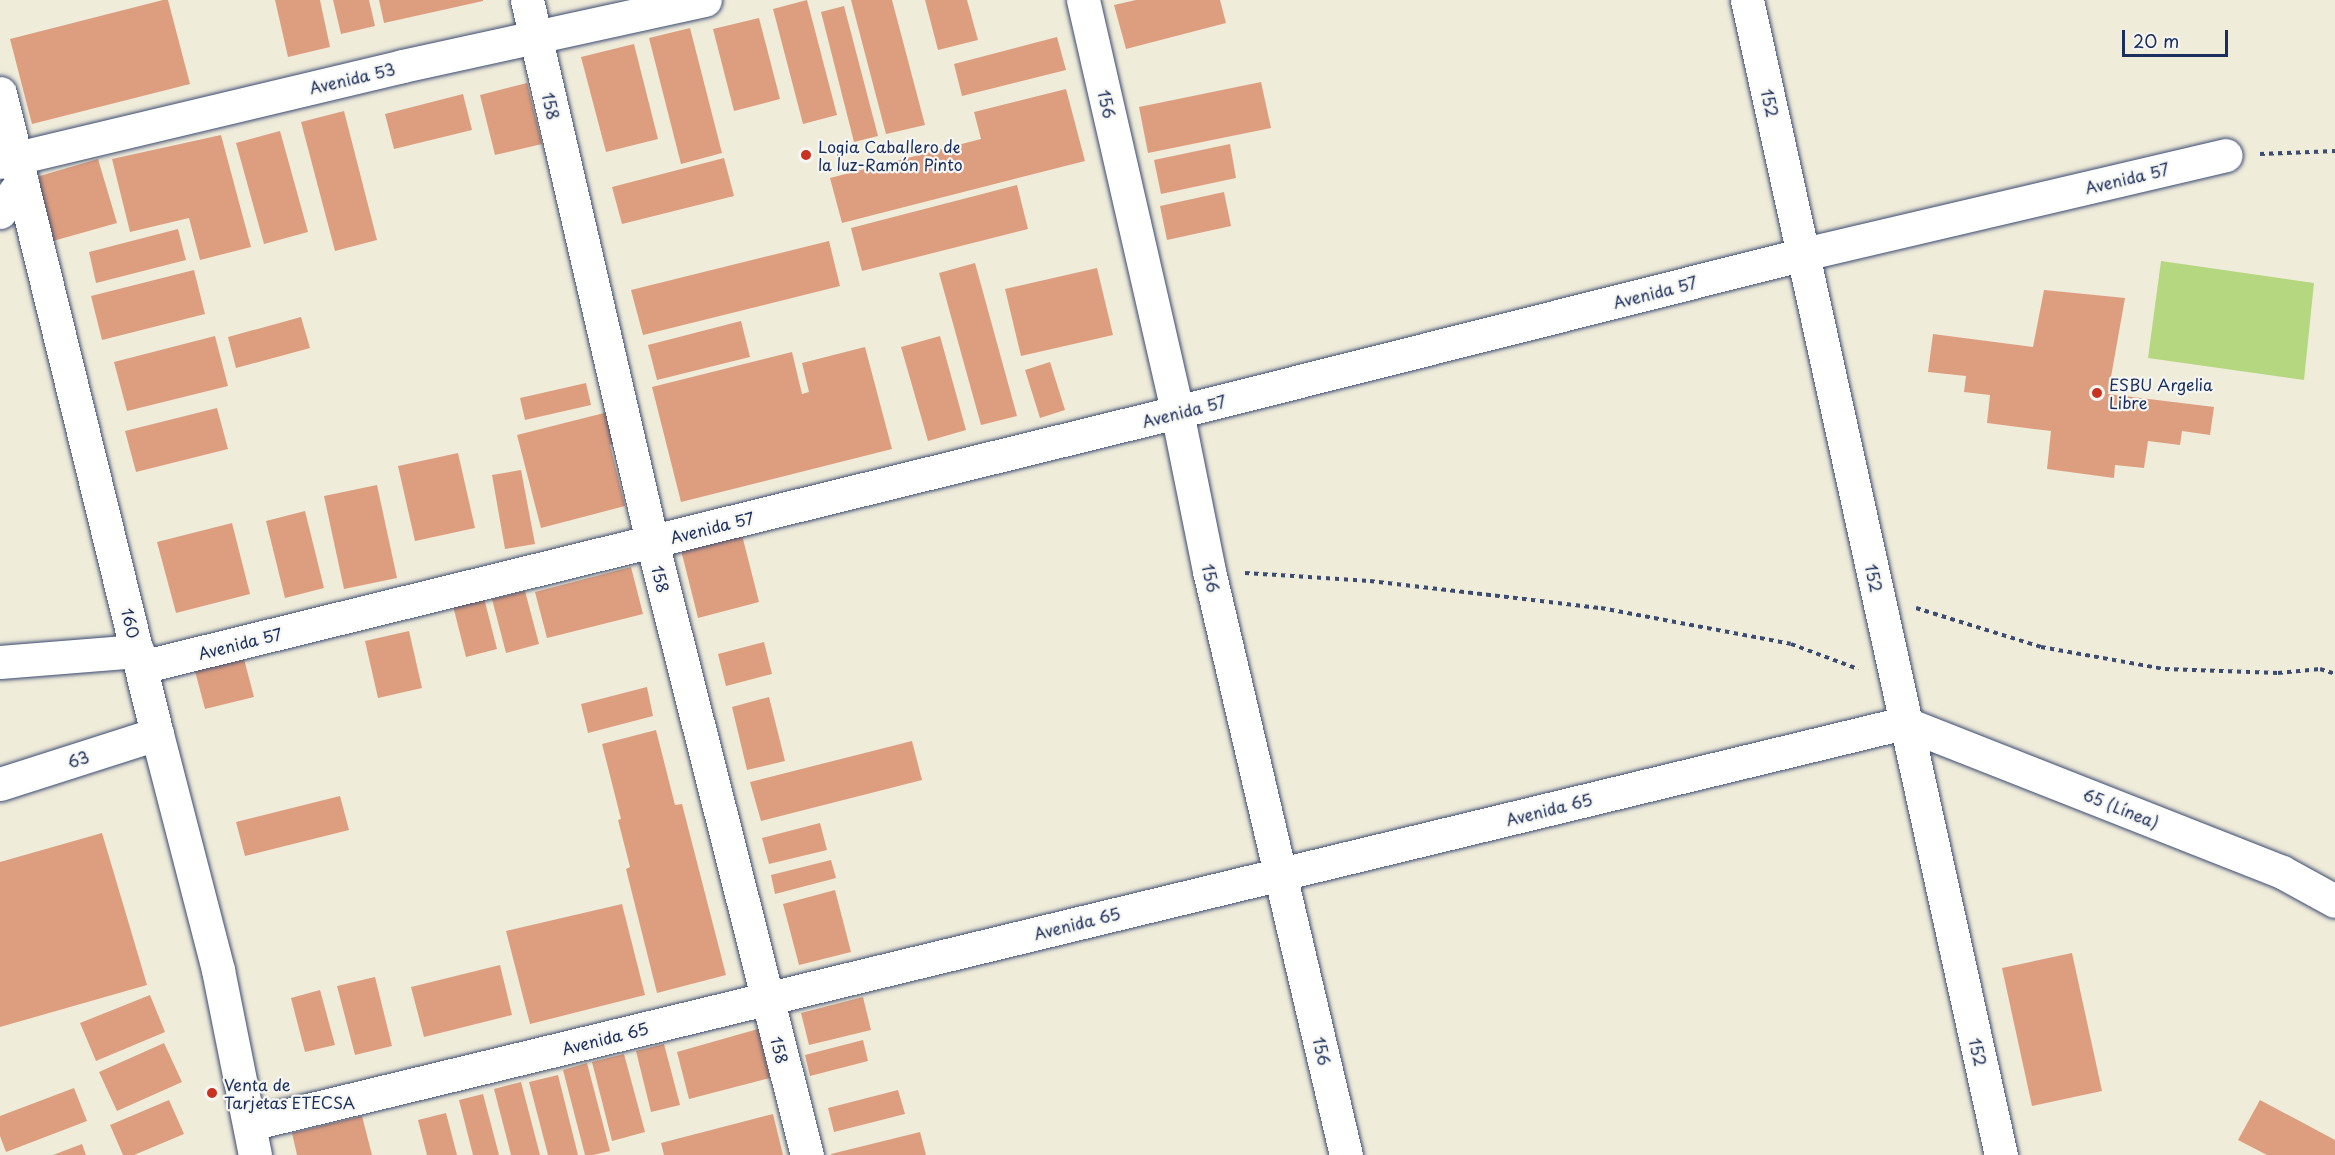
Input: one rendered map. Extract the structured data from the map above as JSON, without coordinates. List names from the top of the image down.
{
  "streets": {
    "street": [
      "Avenida 53",
      "152",
      "156",
      "158",
      "Avenida 57",
      "160",
      "63",
      "65 (Línea)",
      "Avenida 65"
    ]
  },
  "crossings": [
    ["Avenida 53", "158"],
    ["Avenida 53", "160"],
    ["152", "Avenida 57"],
    ["152", "65 (Línea)"],
    ["152", "Avenida 65"],
    ["156", "Avenida 57"],
    ["156", "Avenida 65"],
    ["158", "Avenida 57"],
    ["158", "Avenida 65"],
    ["Avenida 57", "160"],
    ["160", "63"],
    ["160", "Avenida 65"],
    ["65 (Línea)", "Avenida 65"]
  ],
  "places": ["Logia Caballero de la luz-Ramón Pinto", "ESBU Argelia Libre", "Venta de Tarjetas ETECSA"],
  "scale_bar": "20 m"
}
